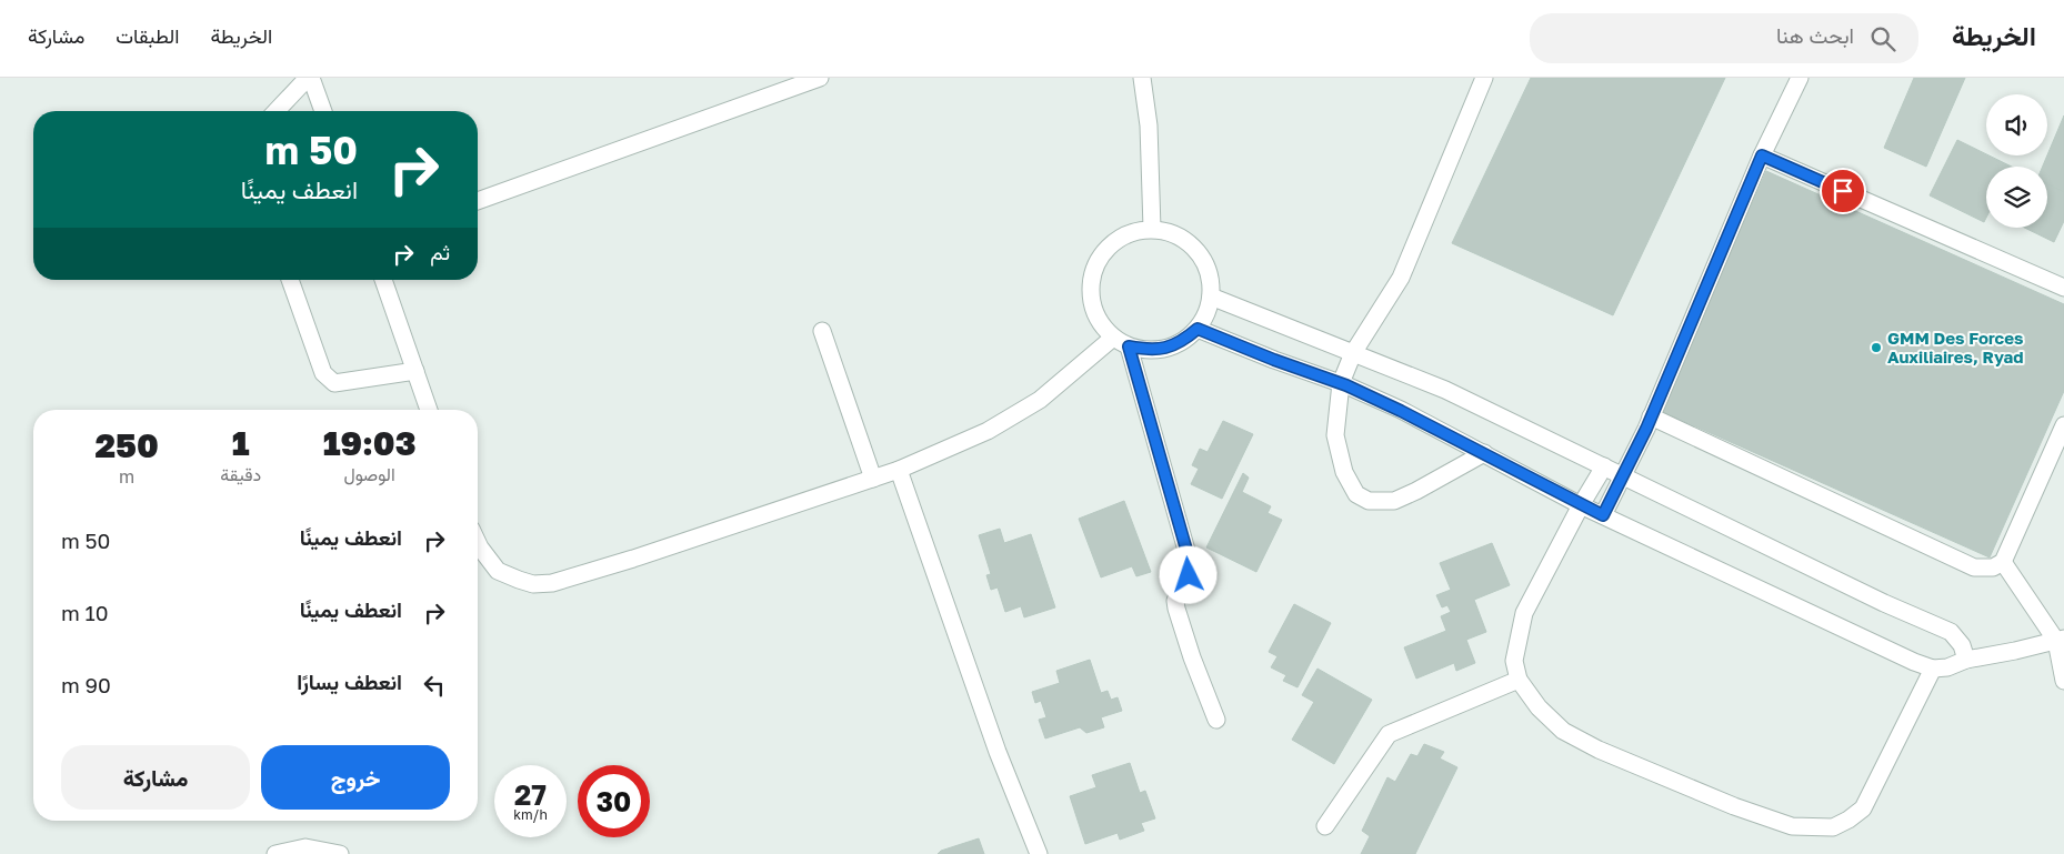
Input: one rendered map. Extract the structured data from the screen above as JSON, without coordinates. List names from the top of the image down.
{
  "places": ["GMM Des Forces Auxiliaires, Ryad"],
  "page": {
    "header": "الخريطة",
    "search": "ابحث هنا",
    "nav": ["الخريطة", "الطبقات", "مشاركة"],
    "turn": ["50 m", "انعطف يمينًا"],
    "then": "ثم",
    "eta": [
      "19:03",
      "الوصول",
      "1",
      "دقيقة",
      "250",
      "m"
    ],
    "list": [
      {
        "name": "انعطف يمينًا",
        "value": "50 m"
      },
      {
        "name": "انعطف يمينًا",
        "value": "10 m"
      },
      {
        "name": "انعطف يسارًا",
        "value": "90 m"
      }
    ],
    "buttons": ["خروج", "مشاركة"],
    "speed": "27 km/h",
    "limit": "30"
  }
}
